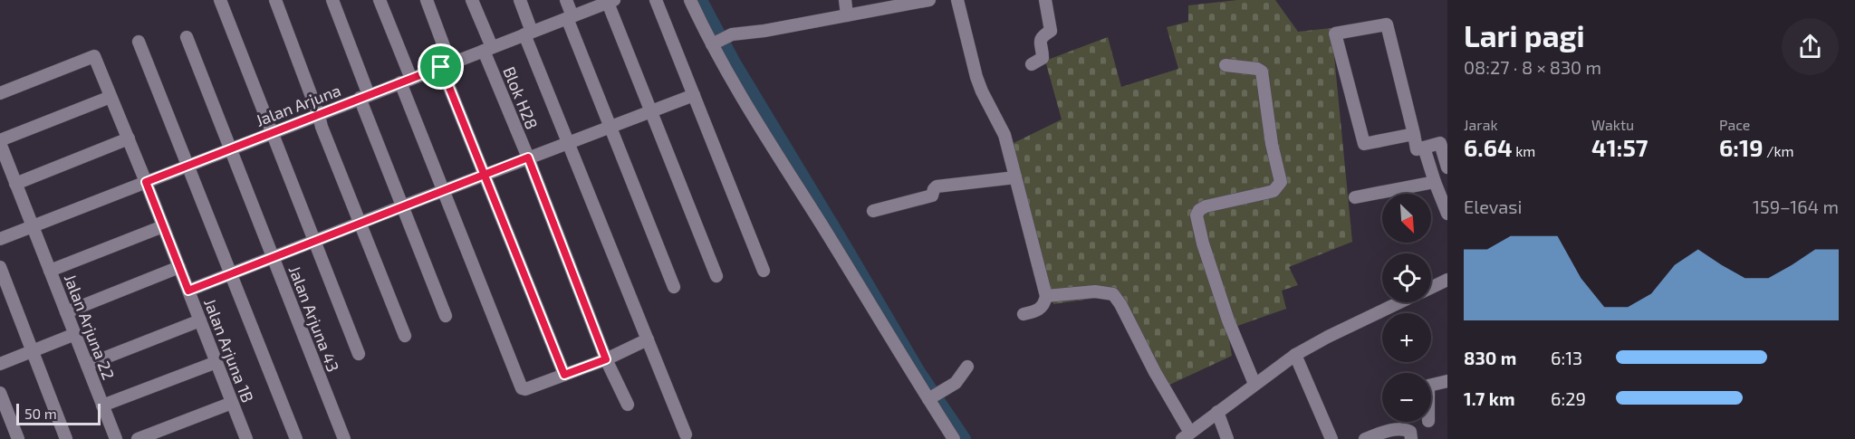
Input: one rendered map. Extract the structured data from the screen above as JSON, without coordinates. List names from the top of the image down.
{
  "streets": {
    "street": [
      "Blok H28",
      "Jalan Arjuna",
      "Jalan Arjuna 43",
      "Jalan Arjuna 22",
      "Jalan Arjuna 1B"
    ]
  },
  "crossings": [
    ["Blok H28", "Jalan Arjuna"],
    ["Jalan Arjuna", "Jalan Arjuna 43"],
    ["Jalan Arjuna", "Jalan Arjuna 22"],
    ["Jalan Arjuna", "Jalan Arjuna 1B"]
  ],
  "scale_bar": "50 m",
  "north": "bottom right",
  "page": {
    "heading": ["Lari pagi", "08:27 · 8 × 830 m"],
    "stats": [
      ["Jarak", "6.64 km"],
      ["Waktu", "41:57"],
      ["Pace", "6:19 /km"]
    ],
    "chart": ["Elevasi", "159–164 m"],
    "map_buttons": ["+", "−"],
    "list": [
      {
        "name": "830 m",
        "note": "6:13"
      },
      {
        "name": "1.7 km",
        "note": "6:29"
      }
    ],
    "scale": "50 m"
  }
}
